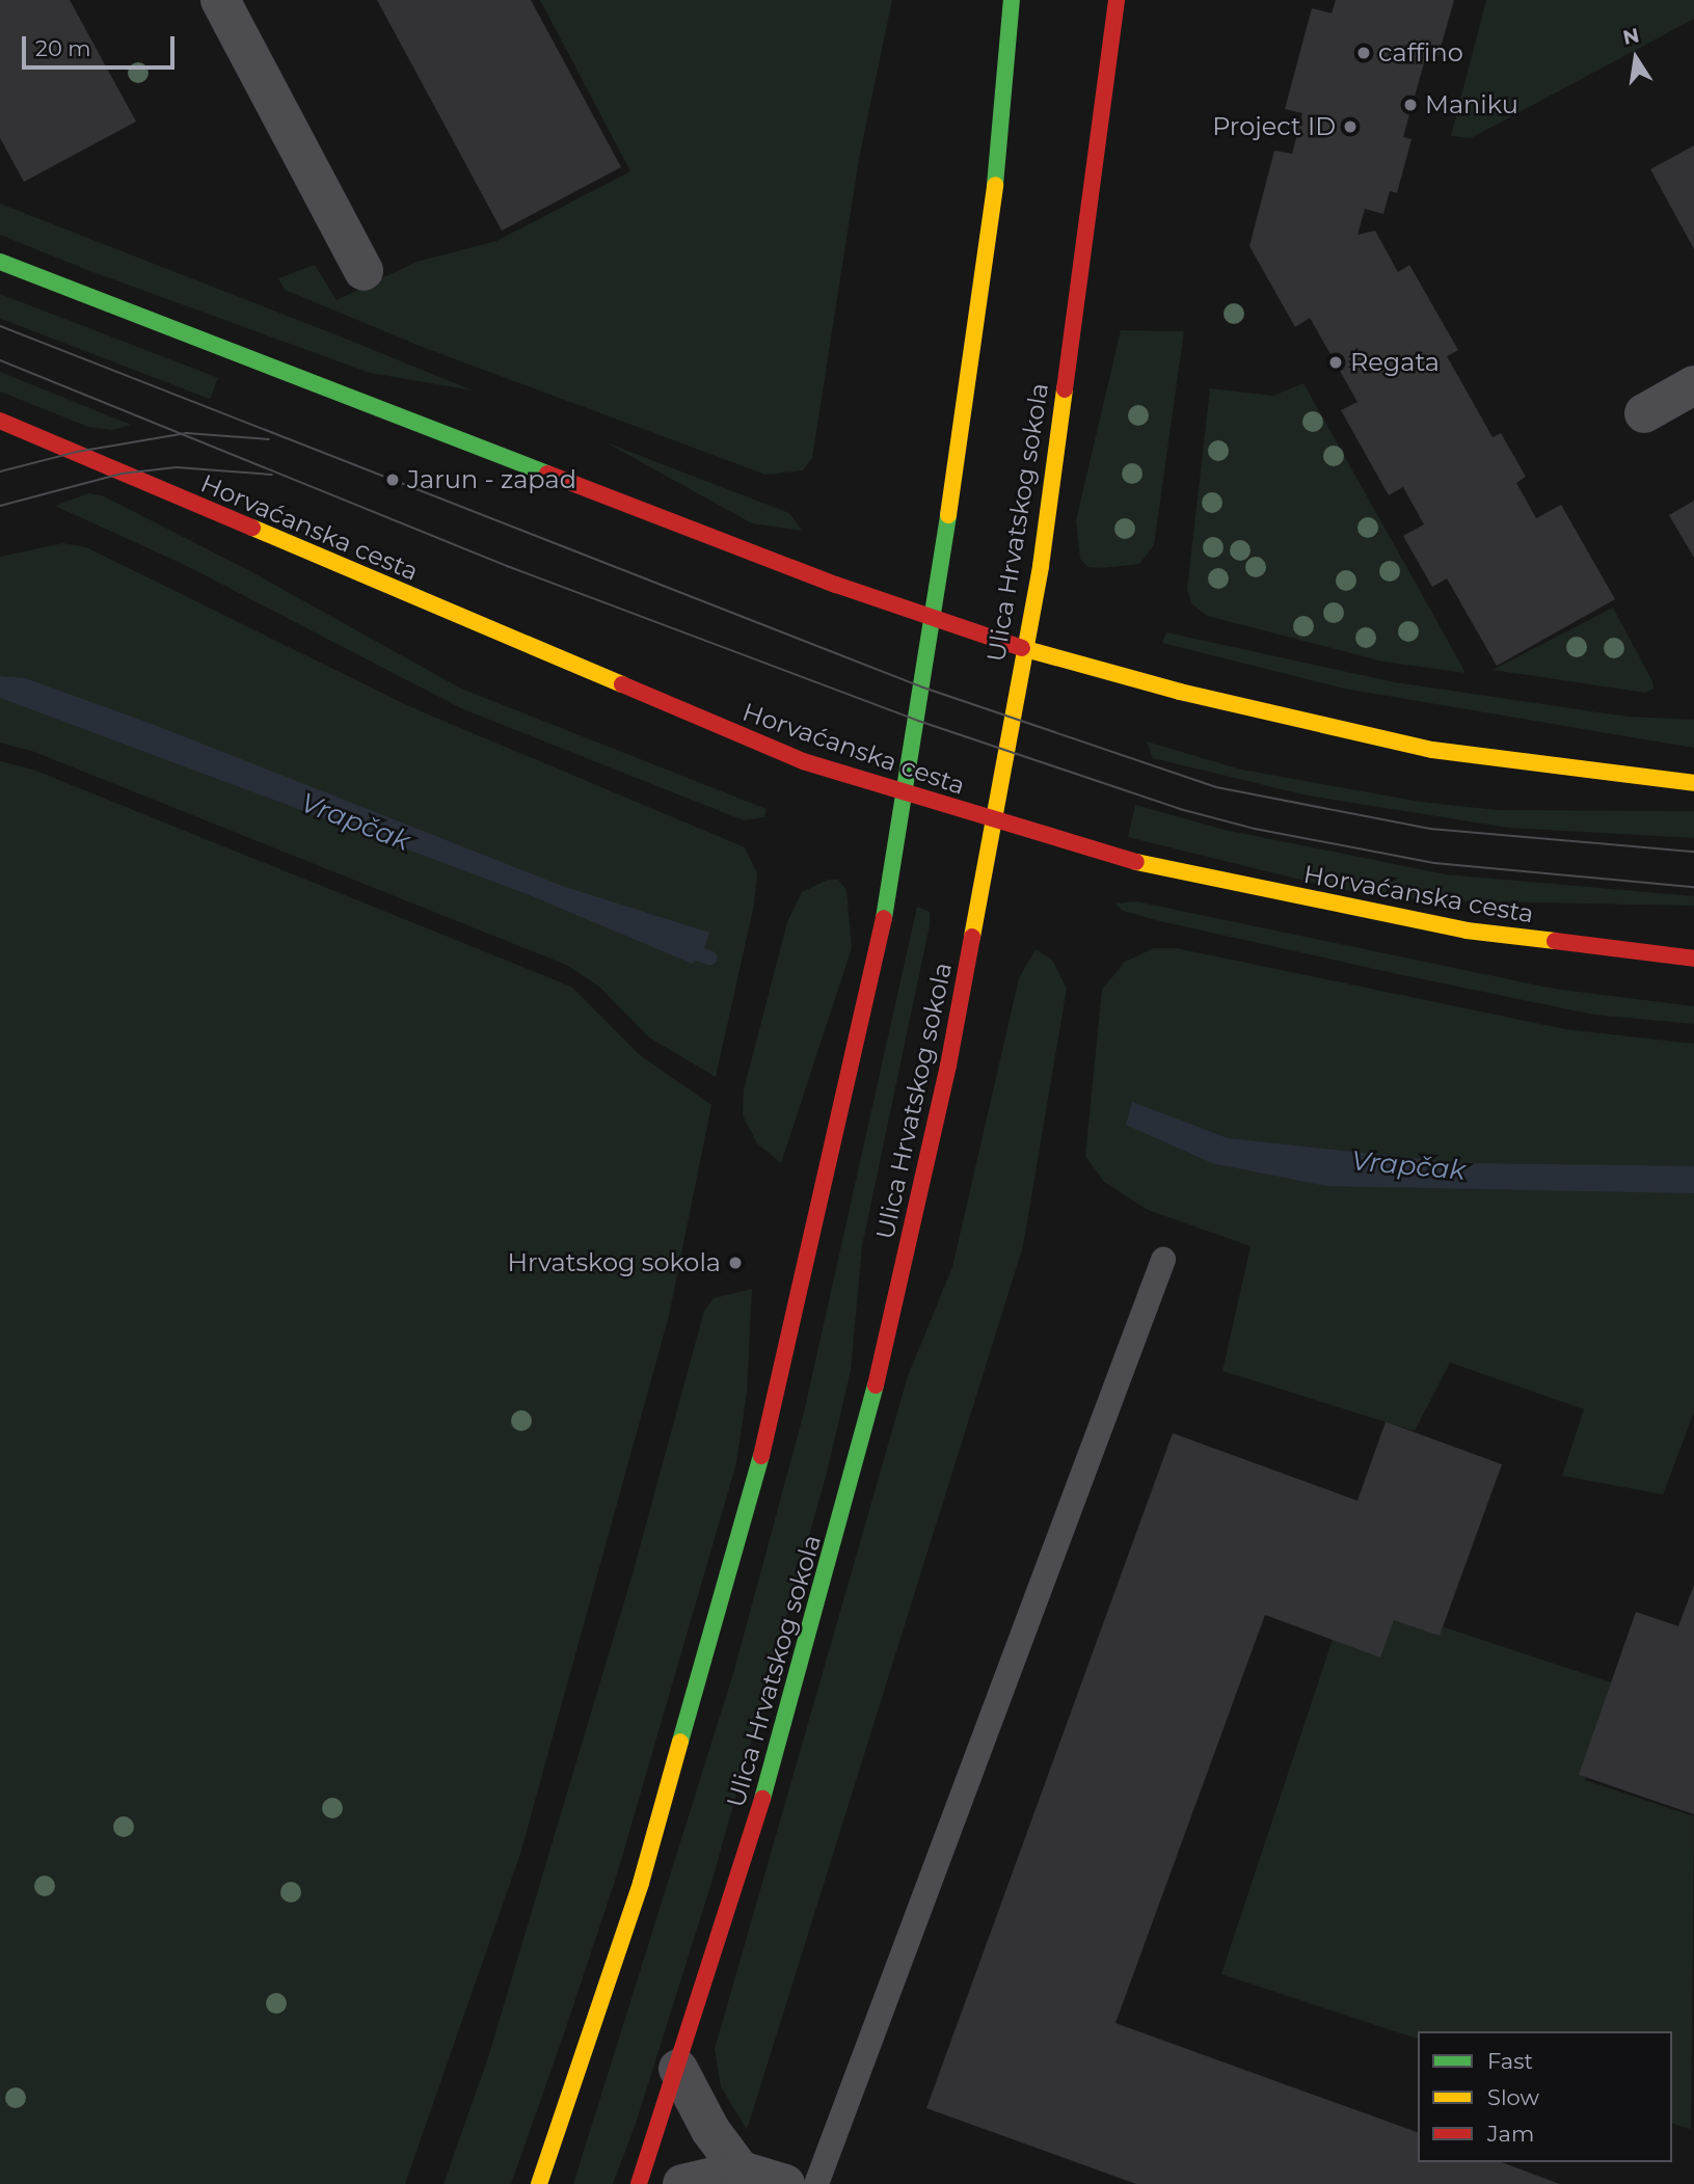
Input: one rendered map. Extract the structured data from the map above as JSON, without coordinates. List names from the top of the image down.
{
  "streets": {
    "street": ["Ulica Hrvatskog sokola", "Horvaćanska cesta"]
  },
  "crossings": [
    ["Ulica Hrvatskog sokola", "Horvaćanska cesta"]
  ],
  "water": ["Vrapčak"],
  "places": [
    "caffino",
    "Maniku",
    "Project ID",
    "Regata",
    "Jarun - zapad",
    "Hrvatskog sokola"
  ],
  "legend": ["Fast", "Slow", "Jam"],
  "scale_bar": "20 m",
  "north": "top"
}
